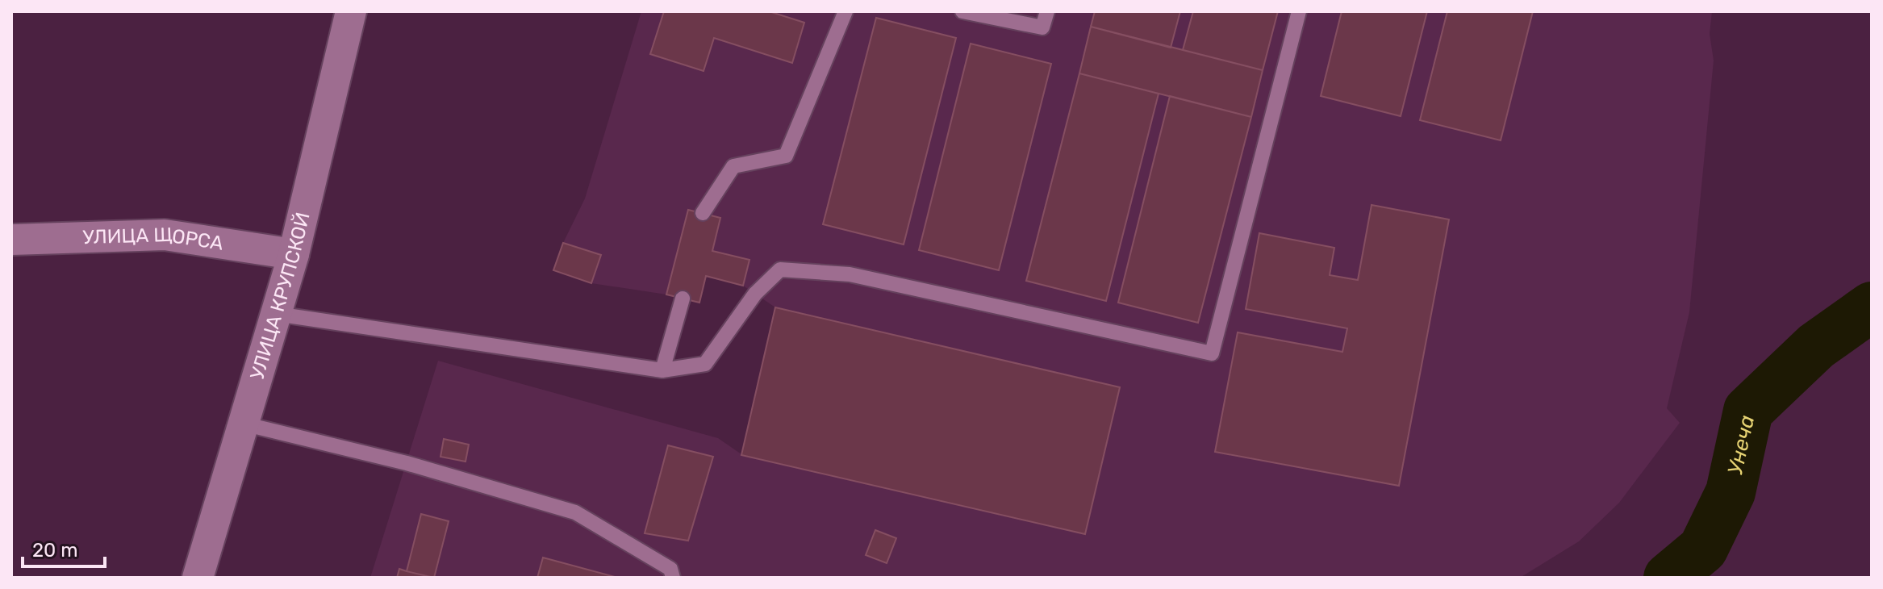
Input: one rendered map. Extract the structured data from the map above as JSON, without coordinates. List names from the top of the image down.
{
  "streets": {
    "street": ["УЛИЦА ЩОРСА", "УЛИЦА КРУПСКОЙ"]
  },
  "crossings": [
    ["УЛИЦА ЩОРСА", "УЛИЦА КРУПСКОЙ"]
  ],
  "water": ["Унеча"],
  "scale_bar": "20 m"
}
